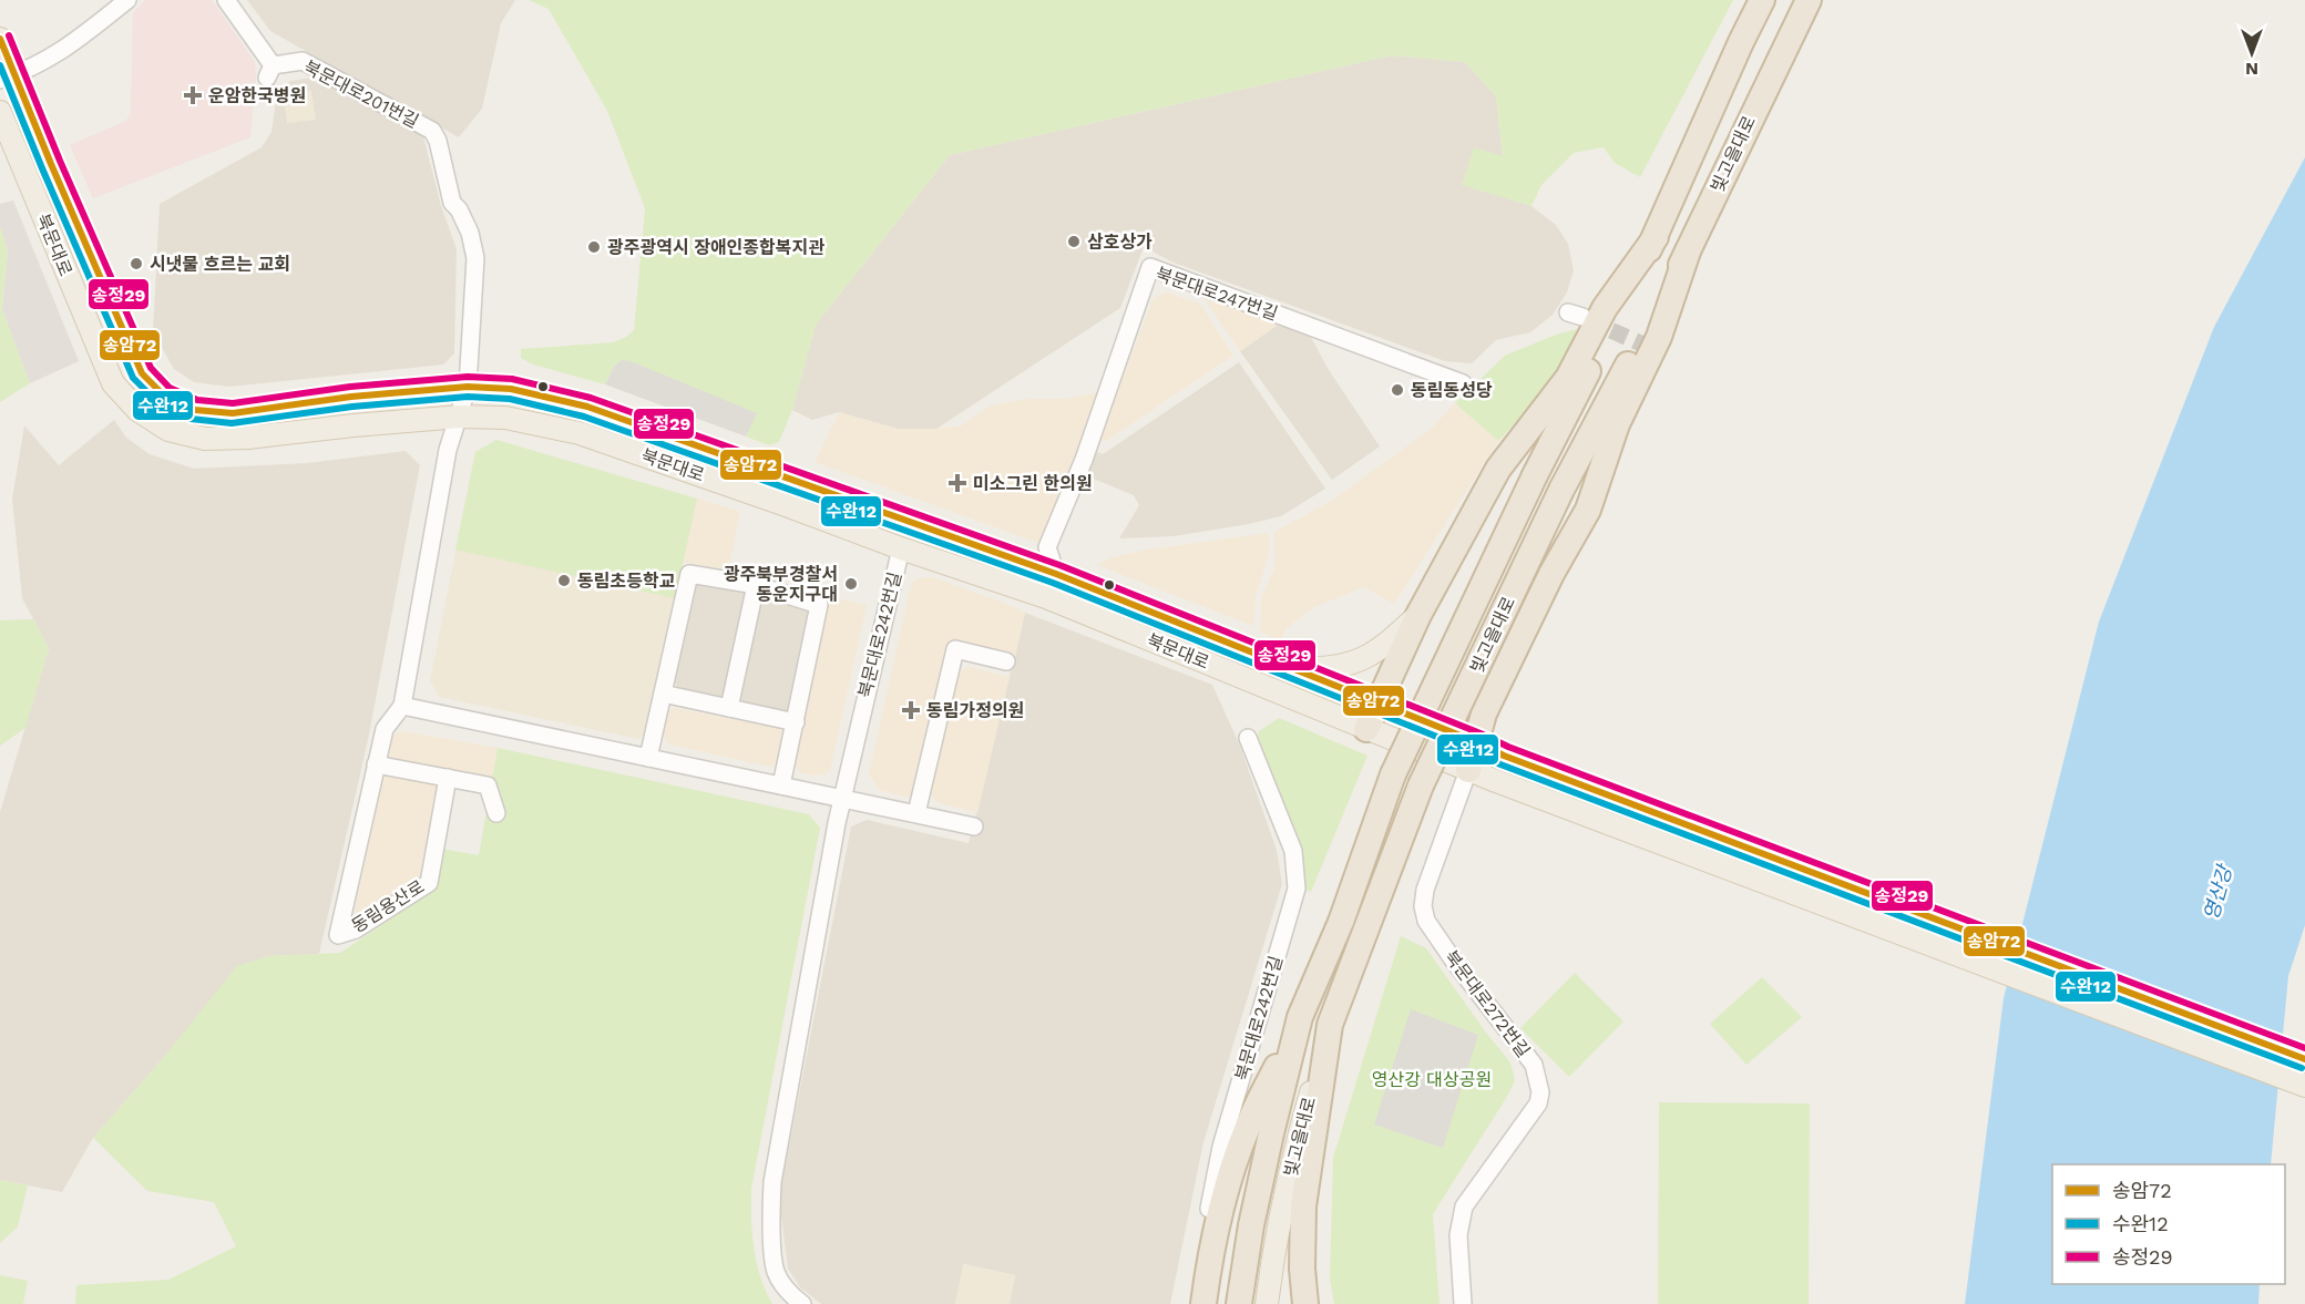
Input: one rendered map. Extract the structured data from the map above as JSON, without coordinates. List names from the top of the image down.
{
  "streets": {
    "highway": ["빛고을대로"],
    "main road": ["북문대로"],
    "street": [
      "북문대로201번길",
      "북문대로247번길",
      "북문대로242번길",
      "동림용산로",
      "북문대로272번길"
    ]
  },
  "crossings": [
    ["북문대로201번길", "북문대로"],
    ["북문대로201번길", "동림용산로"],
    ["북문대로", "북문대로247번길"],
    ["북문대로", "북문대로242번길"],
    ["북문대로", "동림용산로"],
    ["북문대로", "북문대로272번길"]
  ],
  "water": ["영산강"],
  "parks": ["영산강 대상공원"],
  "places": {
    "health": ["운암한국병원", "미소그린 한의원", "동림가정의원"],
    "other": [
      "삼호상가",
      "광주광역시 장애인종합복지관",
      "시냇물 흐르는 교회",
      "동림동성당",
      "동림초등학교",
      "광주북부경찰서 동운지구대"
    ]
  },
  "lines": ["transit line 송정29", "transit line 송암72", "transit line 수완12"],
  "legend": ["송암72", "수완12", "송정29"],
  "north": "bottom"
}
